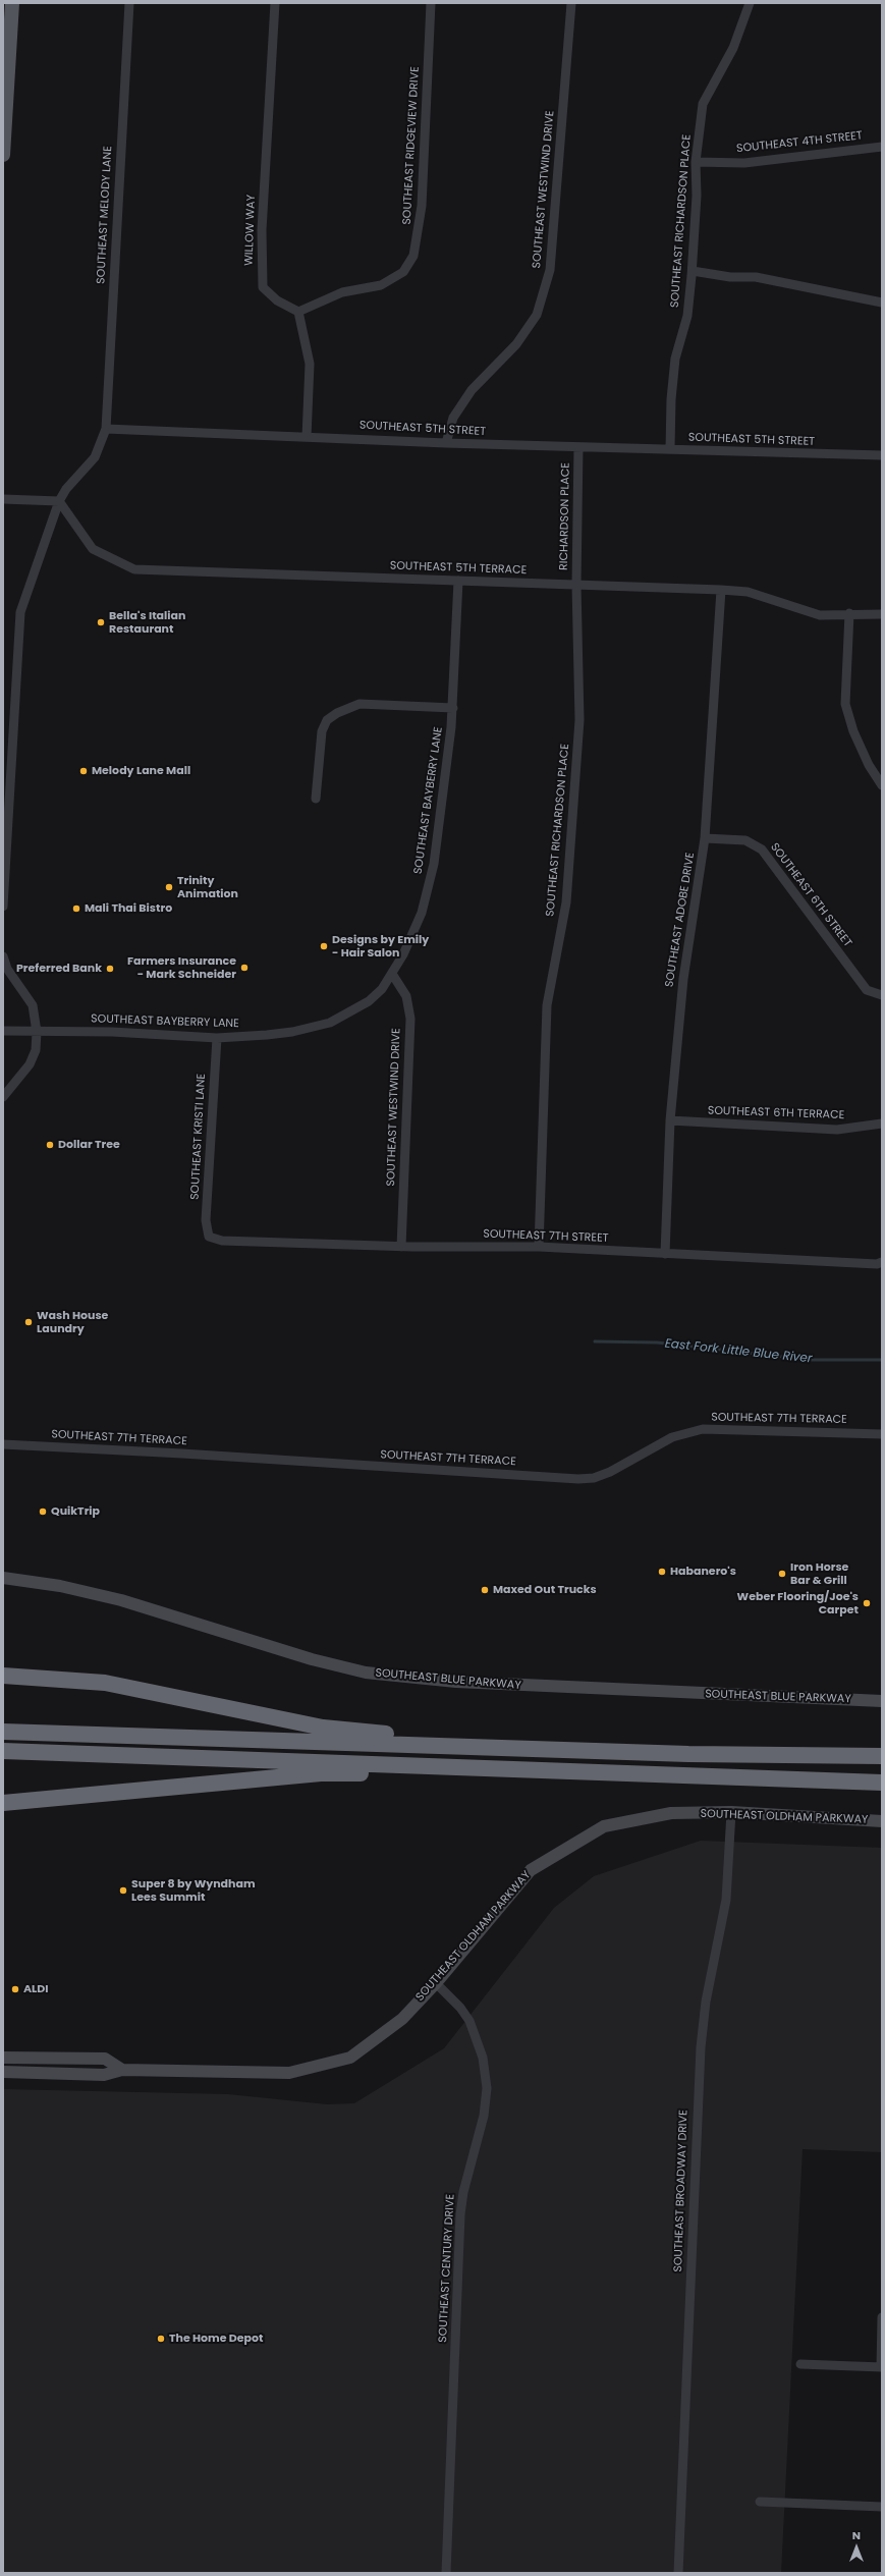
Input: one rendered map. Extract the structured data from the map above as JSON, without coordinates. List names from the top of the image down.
{
  "streets": {
    "street": [
      "SOUTHEAST 4TH STREET",
      "SOUTHEAST RIDGEVIEW DRIVE",
      "SOUTHEAST WESTWIND DRIVE",
      "SOUTHEAST MELODY LANE",
      "SOUTHEAST RICHARDSON PLACE",
      "WILLOW WAY",
      "SOUTHEAST 5TH STREET",
      "RICHARDSON PLACE",
      "SOUTHEAST 5TH TERRACE",
      "SOUTHEAST BAYBERRY LANE",
      "SOUTHEAST 6TH STREET",
      "SOUTHEAST ADOBE DRIVE",
      "SOUTHEAST 6TH TERRACE",
      "SOUTHEAST KRISTI LANE",
      "SOUTHEAST 7TH STREET",
      "SOUTHEAST 7TH TERRACE",
      "SOUTHEAST BLUE PARKWAY",
      "SOUTHEAST OLDHAM PARKWAY",
      "SOUTHEAST BROADWAY DRIVE",
      "SOUTHEAST CENTURY DRIVE"
    ]
  },
  "crossings": [
    ["SOUTHEAST 4TH STREET", "SOUTHEAST RICHARDSON PLACE"],
    ["SOUTHEAST RIDGEVIEW DRIVE", "WILLOW WAY"],
    ["SOUTHEAST WESTWIND DRIVE", "SOUTHEAST 5TH STREET"],
    ["SOUTHEAST WESTWIND DRIVE", "SOUTHEAST BAYBERRY LANE"],
    ["SOUTHEAST WESTWIND DRIVE", "SOUTHEAST 7TH STREET"],
    ["SOUTHEAST MELODY LANE", "SOUTHEAST 5TH STREET"],
    ["SOUTHEAST RICHARDSON PLACE", "SOUTHEAST 5TH STREET"],
    ["SOUTHEAST RICHARDSON PLACE", "RICHARDSON PLACE"],
    ["SOUTHEAST RICHARDSON PLACE", "SOUTHEAST 5TH TERRACE"],
    ["SOUTHEAST RICHARDSON PLACE", "SOUTHEAST 7TH STREET"],
    ["SOUTHEAST 5TH STREET", "RICHARDSON PLACE"],
    ["RICHARDSON PLACE", "SOUTHEAST 5TH TERRACE"],
    ["SOUTHEAST 5TH TERRACE", "SOUTHEAST BAYBERRY LANE"],
    ["SOUTHEAST 5TH TERRACE", "SOUTHEAST ADOBE DRIVE"],
    ["SOUTHEAST BAYBERRY LANE", "SOUTHEAST KRISTI LANE"],
    ["SOUTHEAST 6TH STREET", "SOUTHEAST ADOBE DRIVE"],
    ["SOUTHEAST ADOBE DRIVE", "SOUTHEAST 6TH TERRACE"],
    ["SOUTHEAST ADOBE DRIVE", "SOUTHEAST 7TH STREET"],
    ["SOUTHEAST KRISTI LANE", "SOUTHEAST 7TH STREET"],
    ["SOUTHEAST OLDHAM PARKWAY", "SOUTHEAST BROADWAY DRIVE"],
    ["SOUTHEAST OLDHAM PARKWAY", "SOUTHEAST CENTURY DRIVE"]
  ],
  "water": ["East Fork Little Blue River"],
  "places": [
    "Bella's Italian Restaurant",
    "Melody Lane Mall",
    "Trinity Animation",
    "Mali Thai Bistro",
    "Designs by Emily - Hair Salon",
    "Farmers Insurance - Mark Schneider",
    "Preferred Bank",
    "Dollar Tree",
    "Wash House Laundry",
    "QuikTrip",
    "Habanero's",
    "Iron Horse Bar & Grill",
    "Maxed Out Trucks",
    "Weber Flooring/Joe's Carpet",
    "Super 8 by Wyndham Lees Summit",
    "ALDI",
    "The Home Depot"
  ],
  "north": "top"
}
